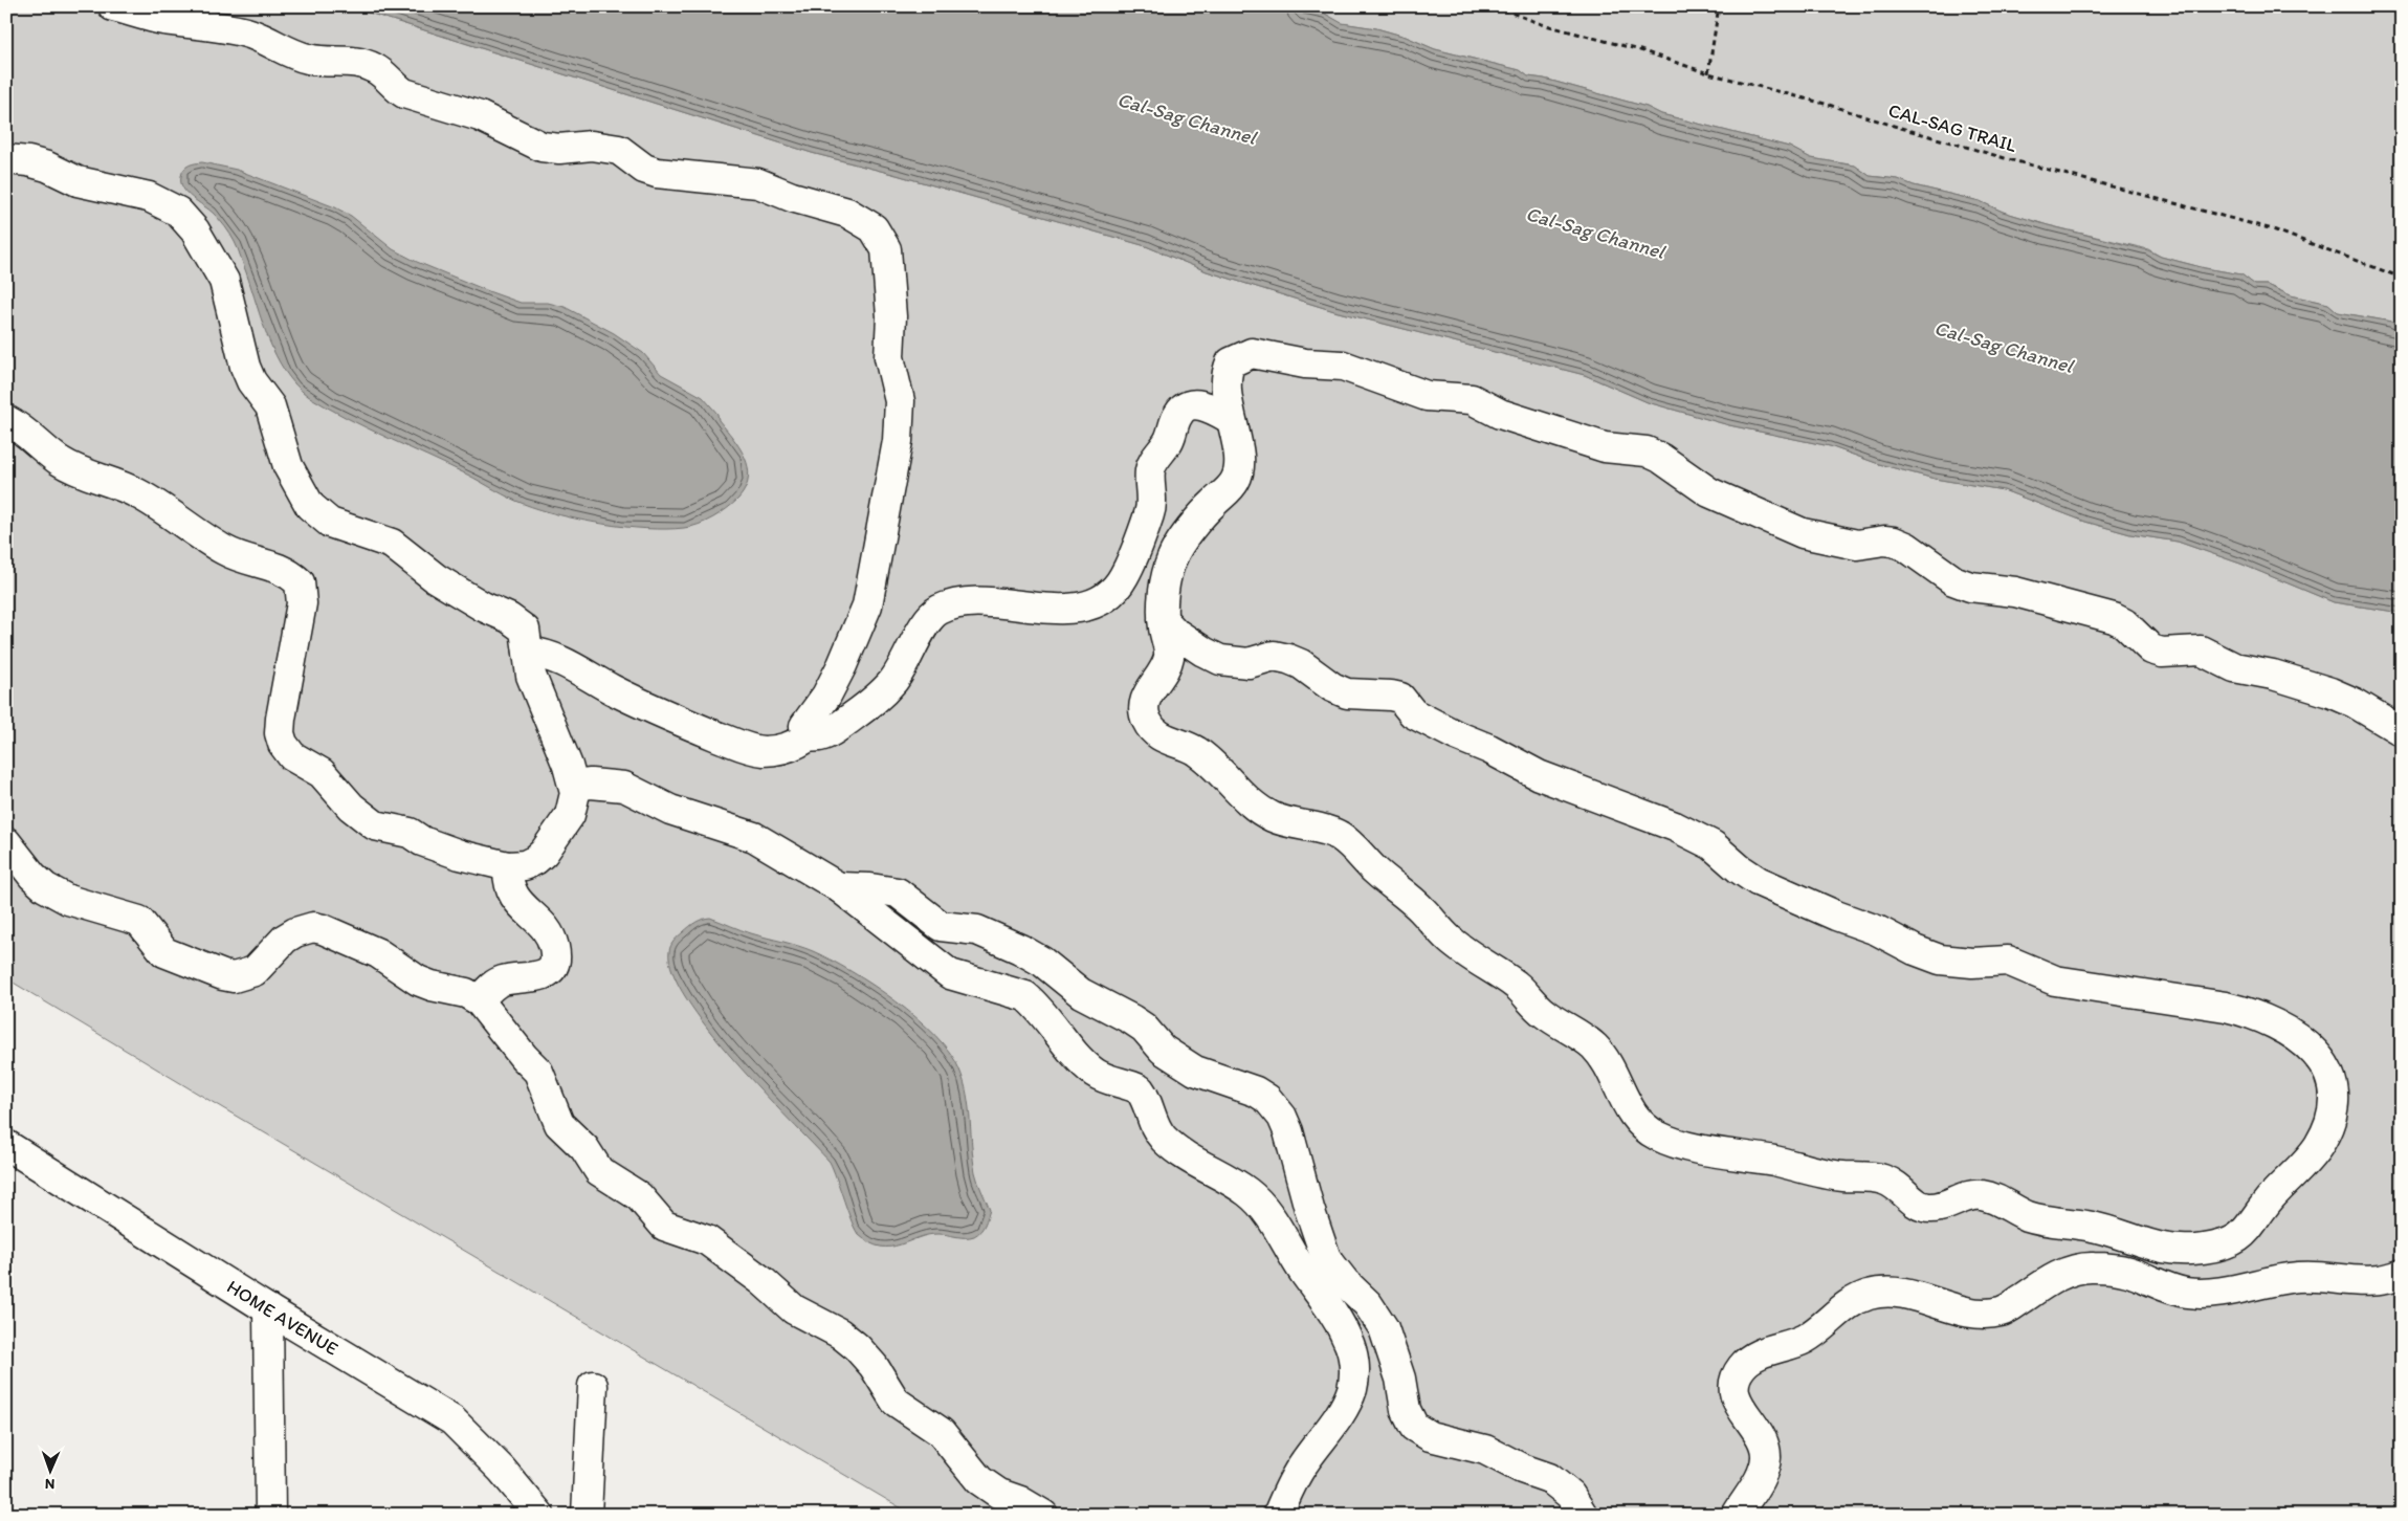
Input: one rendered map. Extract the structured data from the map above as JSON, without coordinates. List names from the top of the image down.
{
  "streets": {
    "street": ["HOME AVENUE"],
    "path": ["CAL-SAG TRAIL"]
  },
  "water": ["Cal-Sag Channel"],
  "north": "bottom"
}
